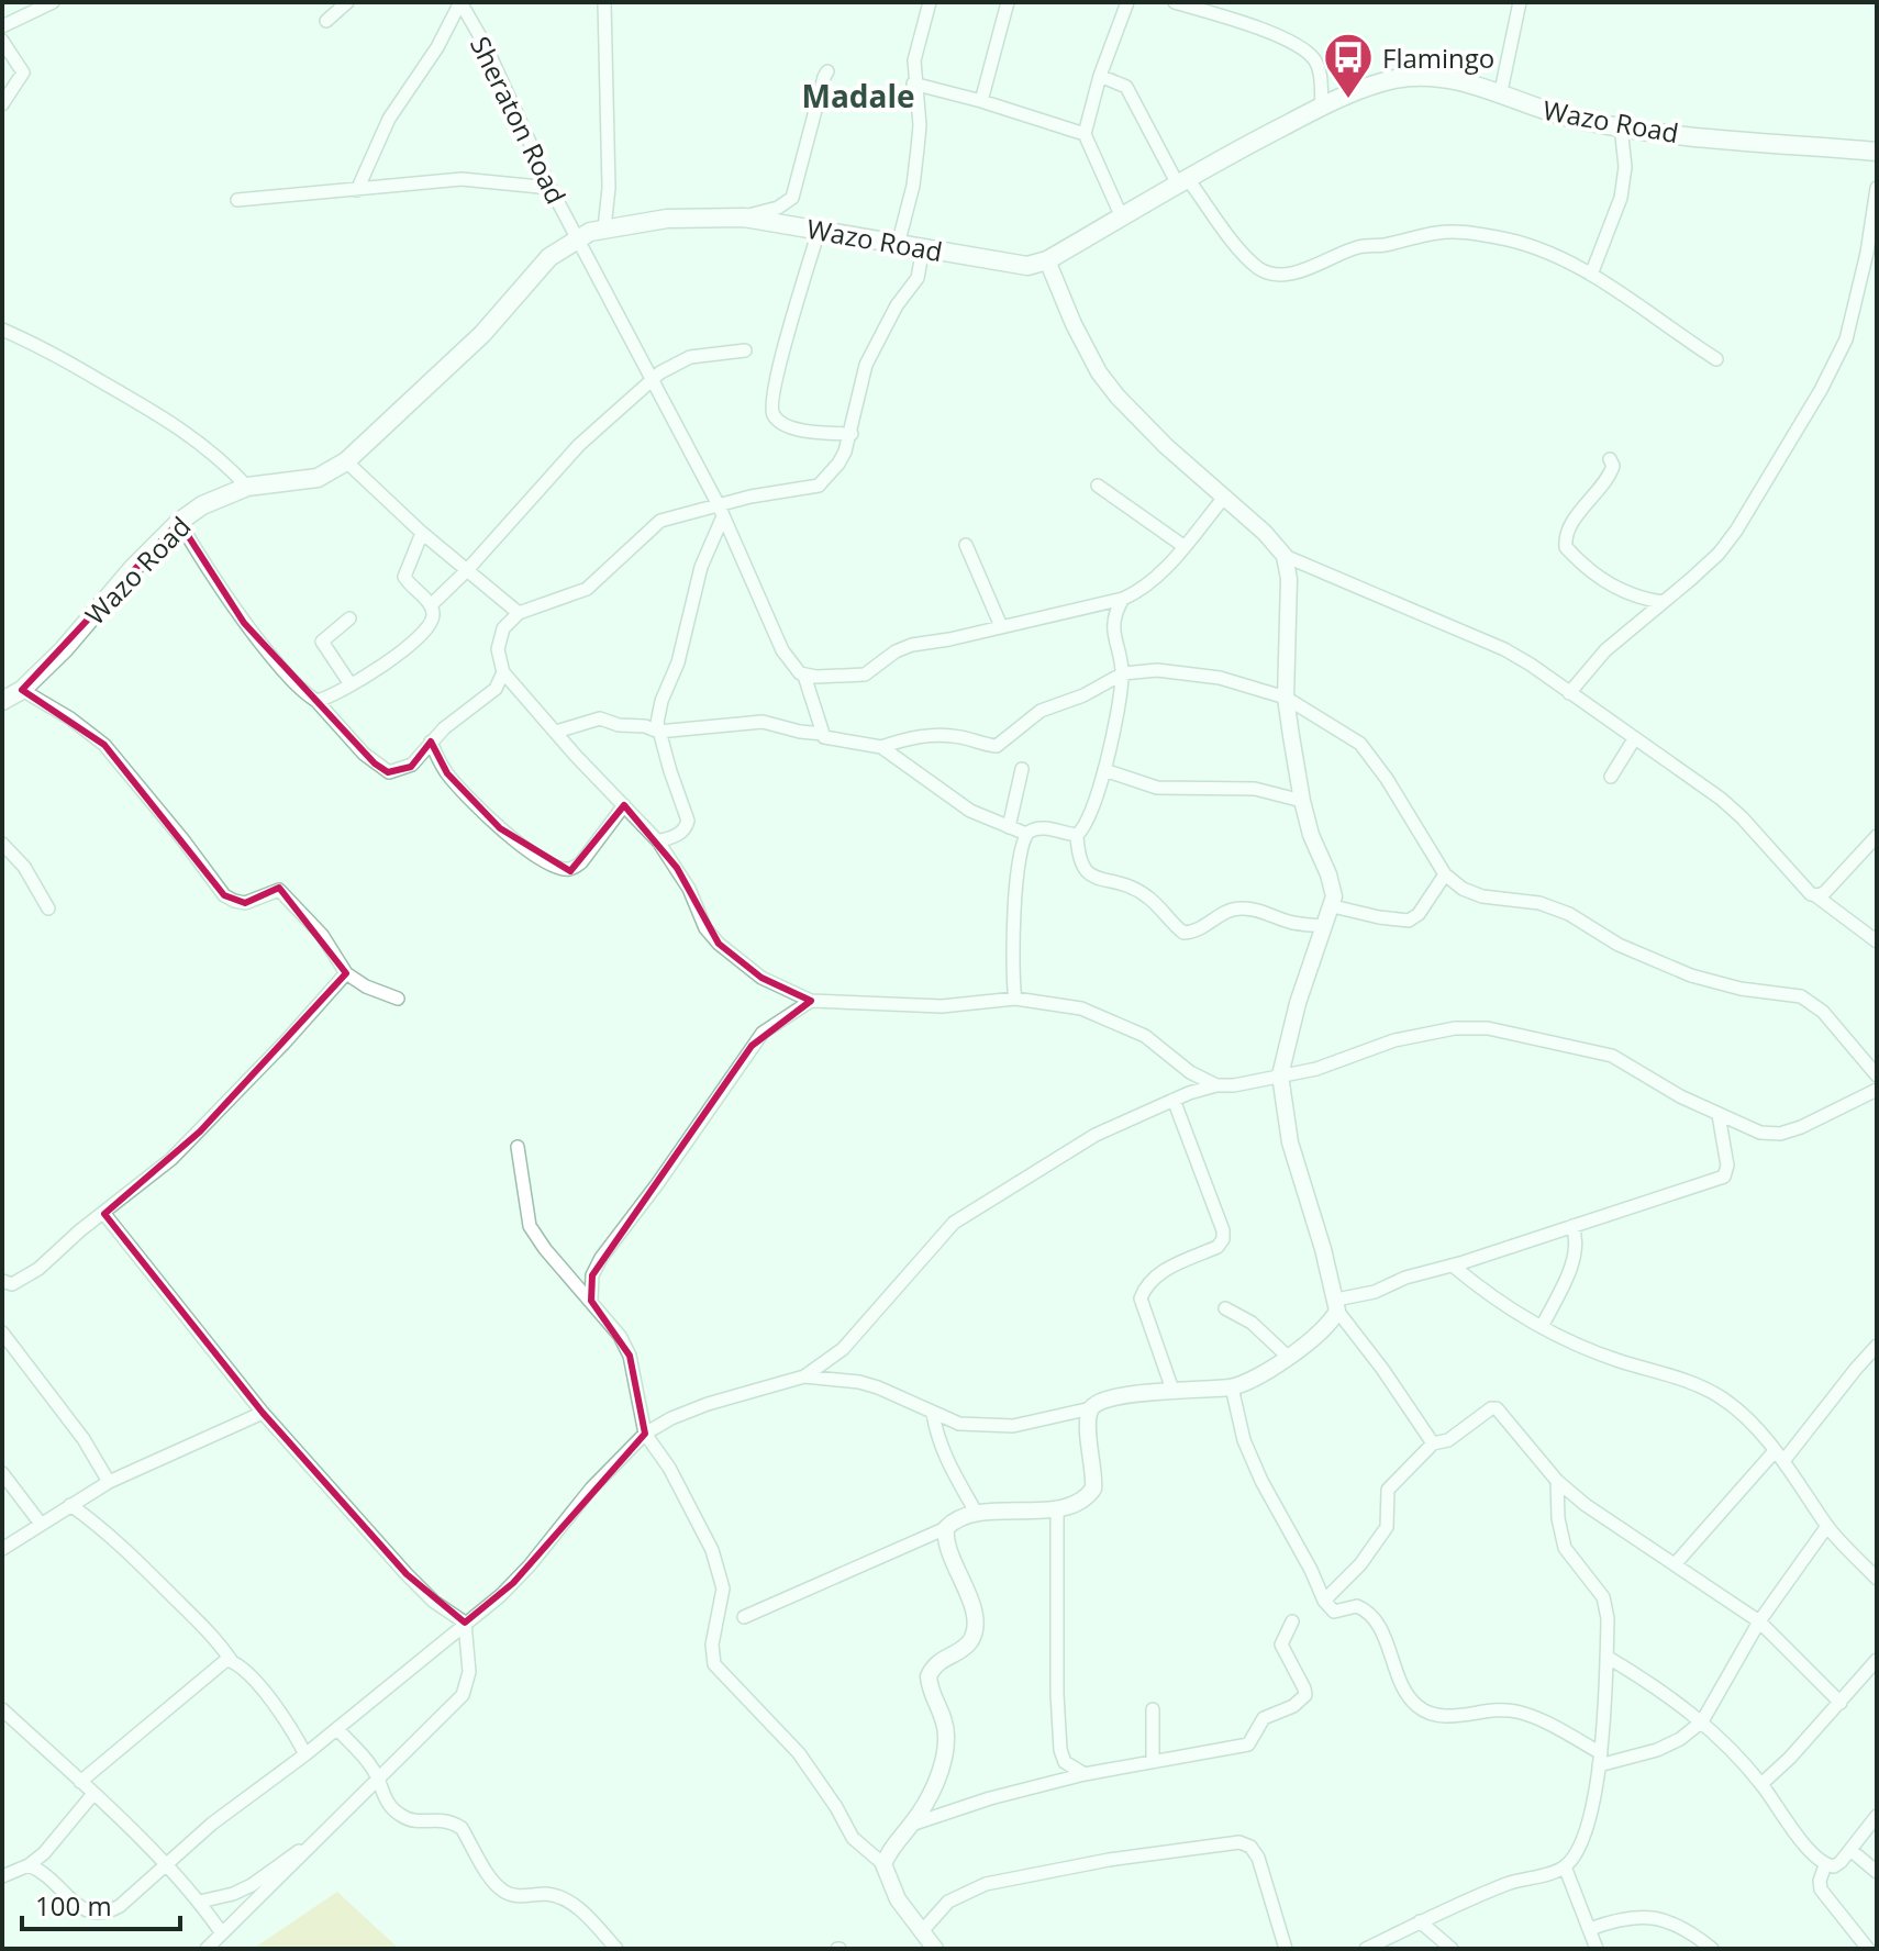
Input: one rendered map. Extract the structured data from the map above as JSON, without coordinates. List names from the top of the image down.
{
  "streets": {
    "main road": ["Wazo Road"],
    "street": ["Sheraton Road"]
  },
  "crossings": [
    ["Sheraton Road", "Wazo Road"]
  ],
  "districts": ["Madale"],
  "places": {
    "bus stop": ["Flamingo"]
  },
  "scale_bar": "100 m"
}
